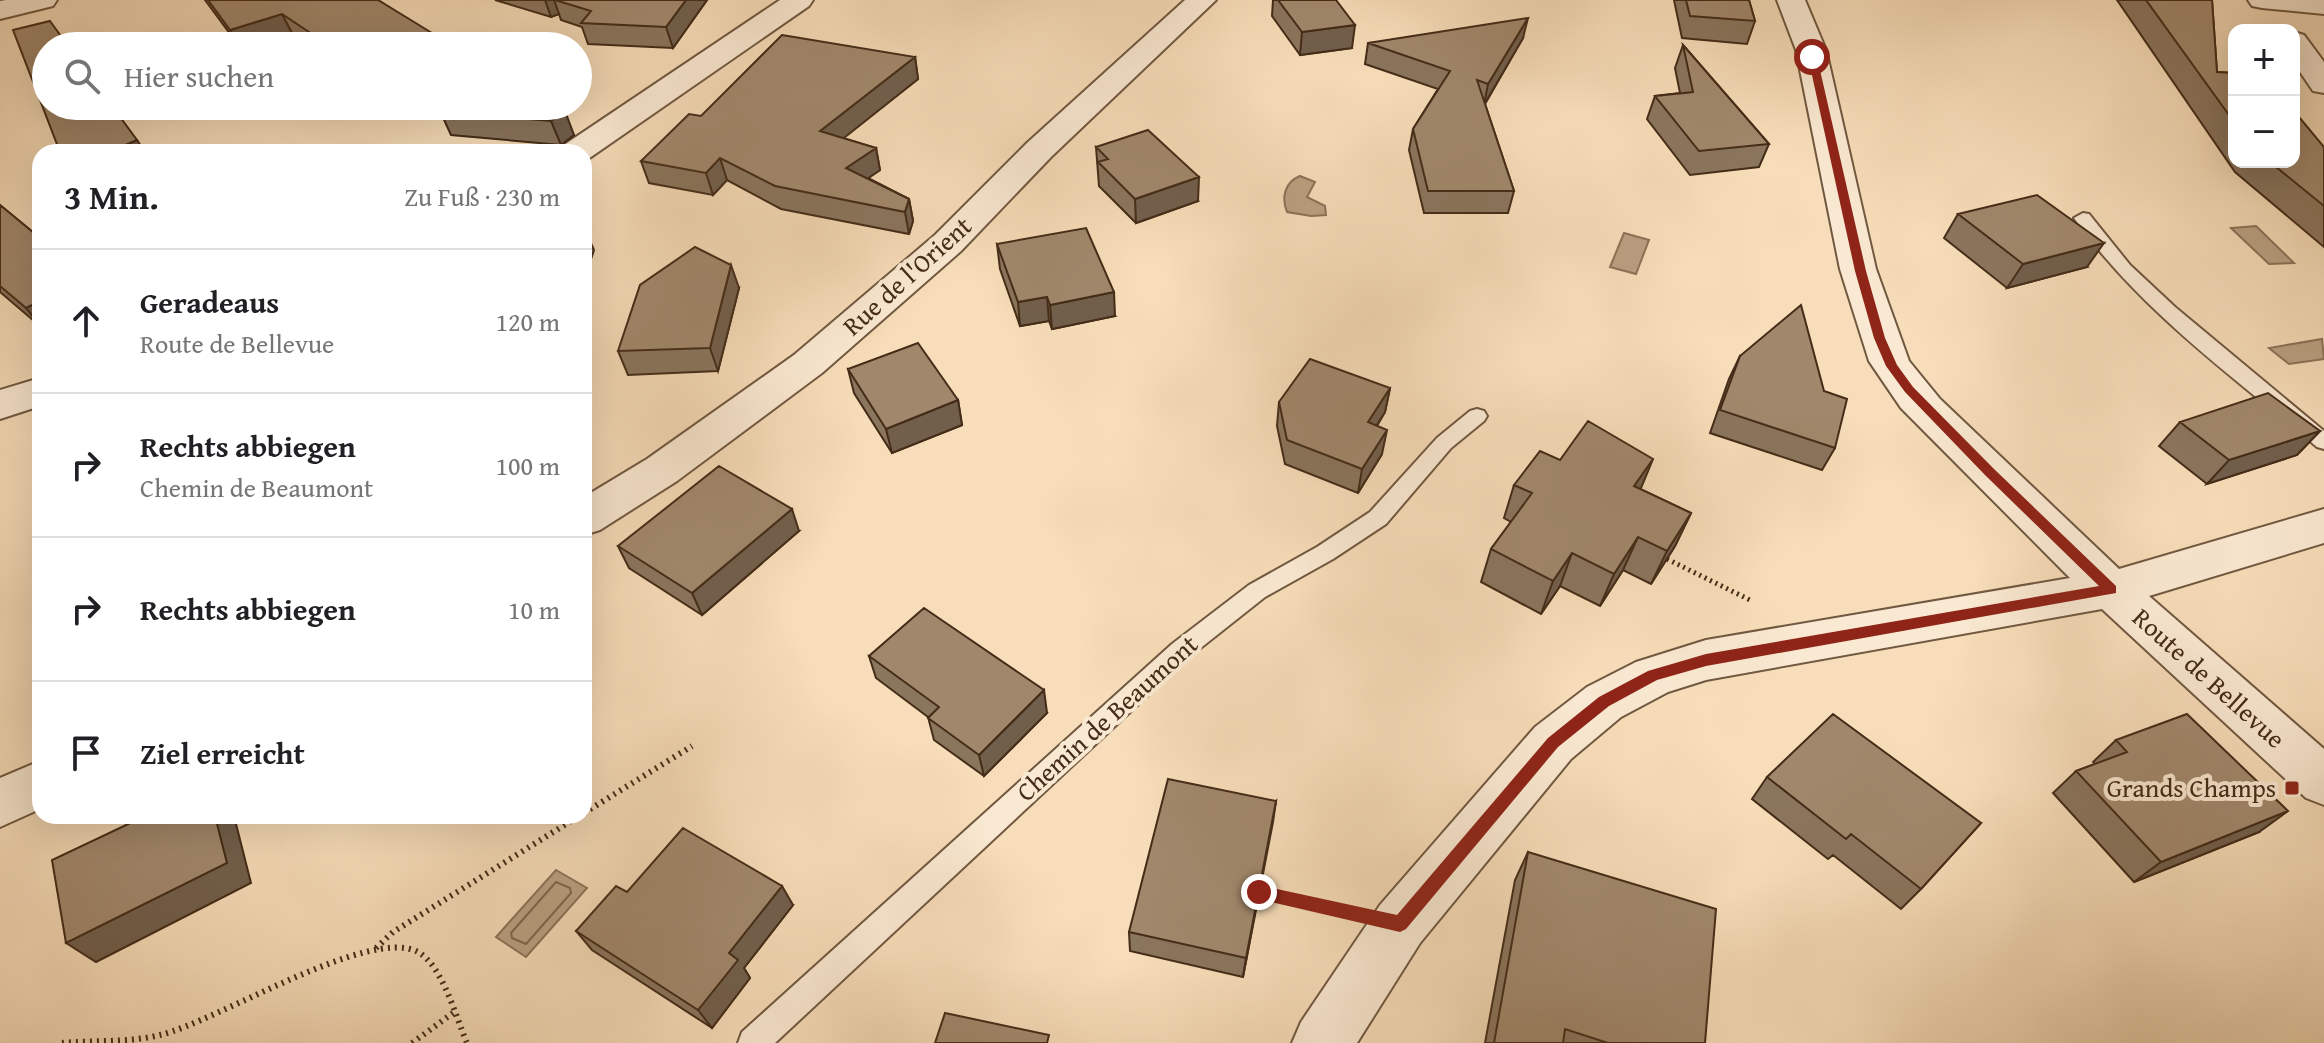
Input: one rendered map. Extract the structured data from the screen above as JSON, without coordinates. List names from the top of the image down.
{
  "streets": {
    "street": ["Rue de l'Orient", "Route de Bellevue"],
    "lane": ["Chemin de Beaumont"]
  },
  "places": {
    "transit": ["Grands Champs"]
  },
  "page": {
    "map_buttons": ["+", "−"],
    "search": "Hier suchen",
    "heading": ["3 Min.", "Zu Fuß · 230 m"],
    "list": [
      ["Geradeaus", "Route de Bellevue", "120 m"],
      ["Rechts abbiegen", "Chemin de Beaumont", "100 m"],
      ["Rechts abbiegen", "10 m"],
      "Ziel erreicht"
    ]
  }
}
